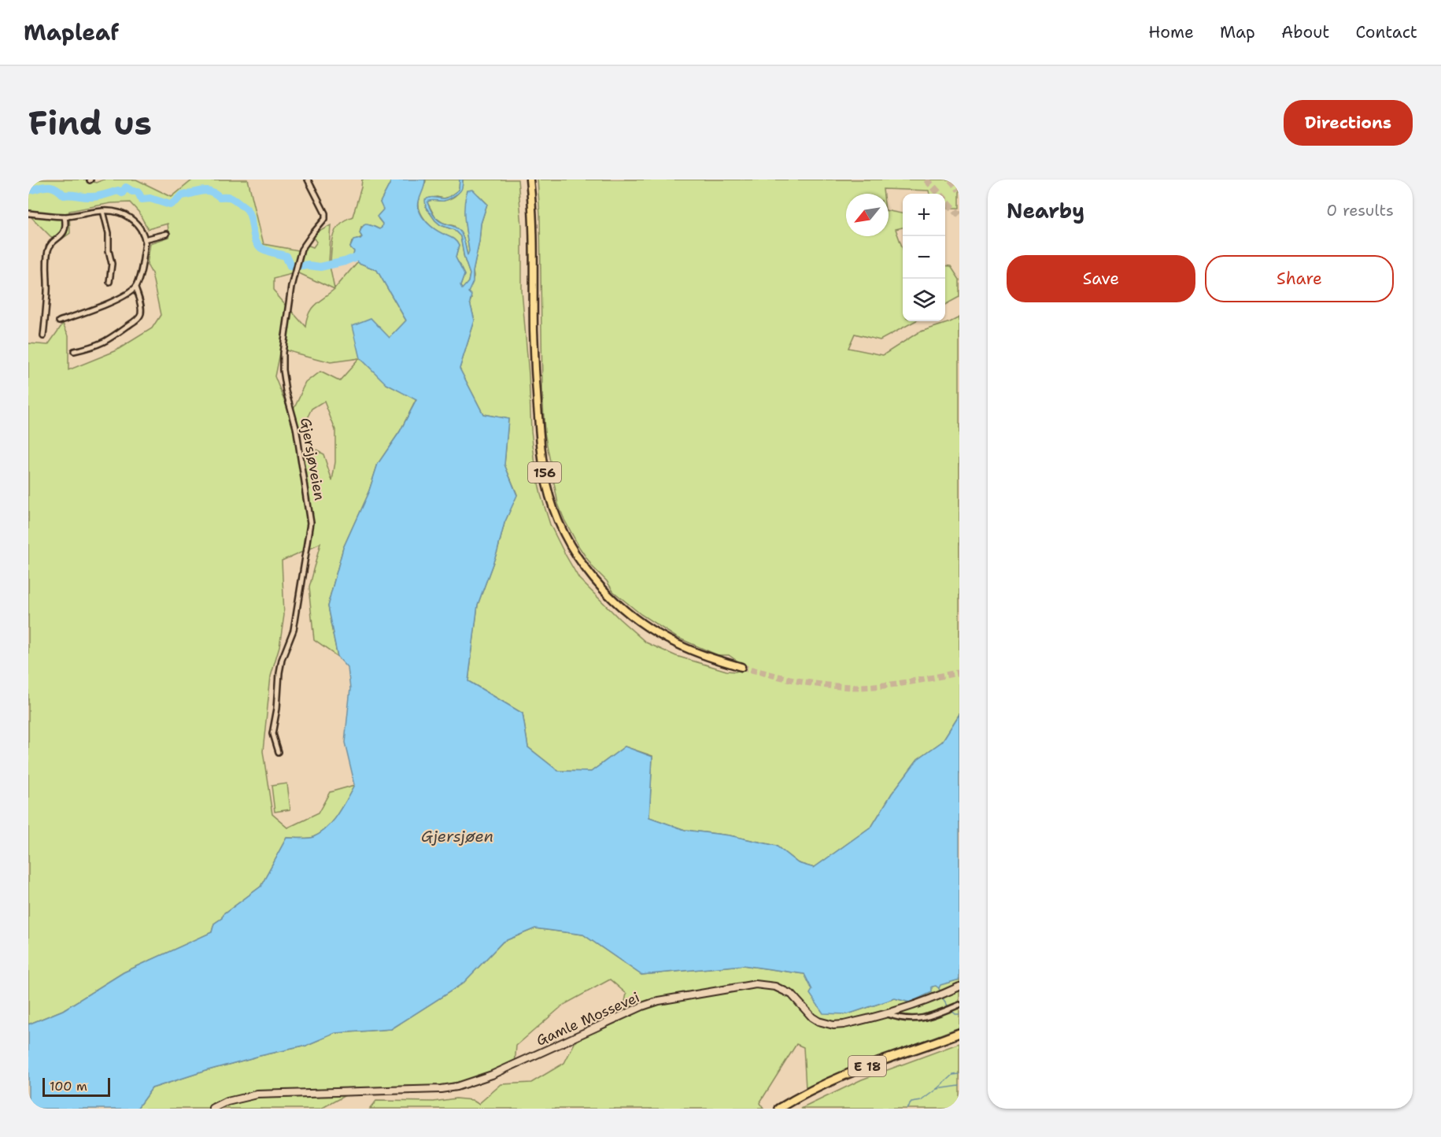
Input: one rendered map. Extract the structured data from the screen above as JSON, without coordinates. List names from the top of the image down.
{
  "streets": {
    "highway": ["E 18"],
    "main road": ["156", "Gamle Mossevei"],
    "street": ["Gjersjøveien"]
  },
  "water": ["Gjersjøen"],
  "scale_bar": "100 m",
  "north": "bottom left",
  "page": {
    "header": "Mapleaf",
    "nav": [
      "Home",
      "Map",
      "About",
      "Contact"
    ],
    "buttons": [
      "Directions",
      ["Save", "Share"]
    ],
    "title": "Find us",
    "heading": ["Nearby", "0 results"],
    "map_buttons": ["+", "−"],
    "scale": "100 m"
  }
}
